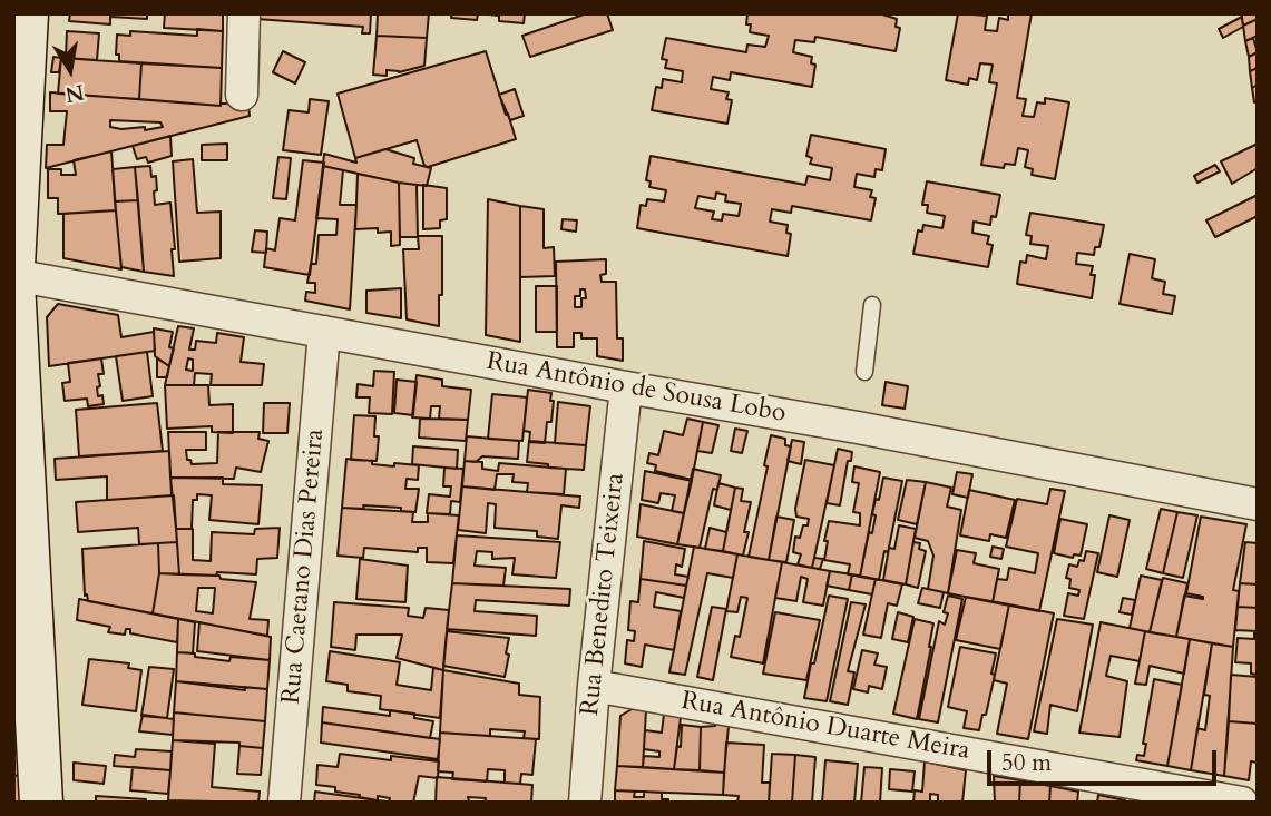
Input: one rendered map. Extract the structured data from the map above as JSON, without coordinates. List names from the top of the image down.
{
  "streets": {
    "street": [
      "Rua Antônio de Sousa Lobo",
      "Rua Caetano Dias Pereira",
      "Rua Benedito Teixeira",
      "Rua Antônio Duarte Meira"
    ]
  },
  "crossings": [
    ["Rua Antônio de Sousa Lobo", "Rua Caetano Dias Pereira"],
    ["Rua Antônio de Sousa Lobo", "Rua Benedito Teixeira"],
    ["Rua Benedito Teixeira", "Rua Antônio Duarte Meira"]
  ],
  "scale_bar": "50 m",
  "north": "bottom"
}
